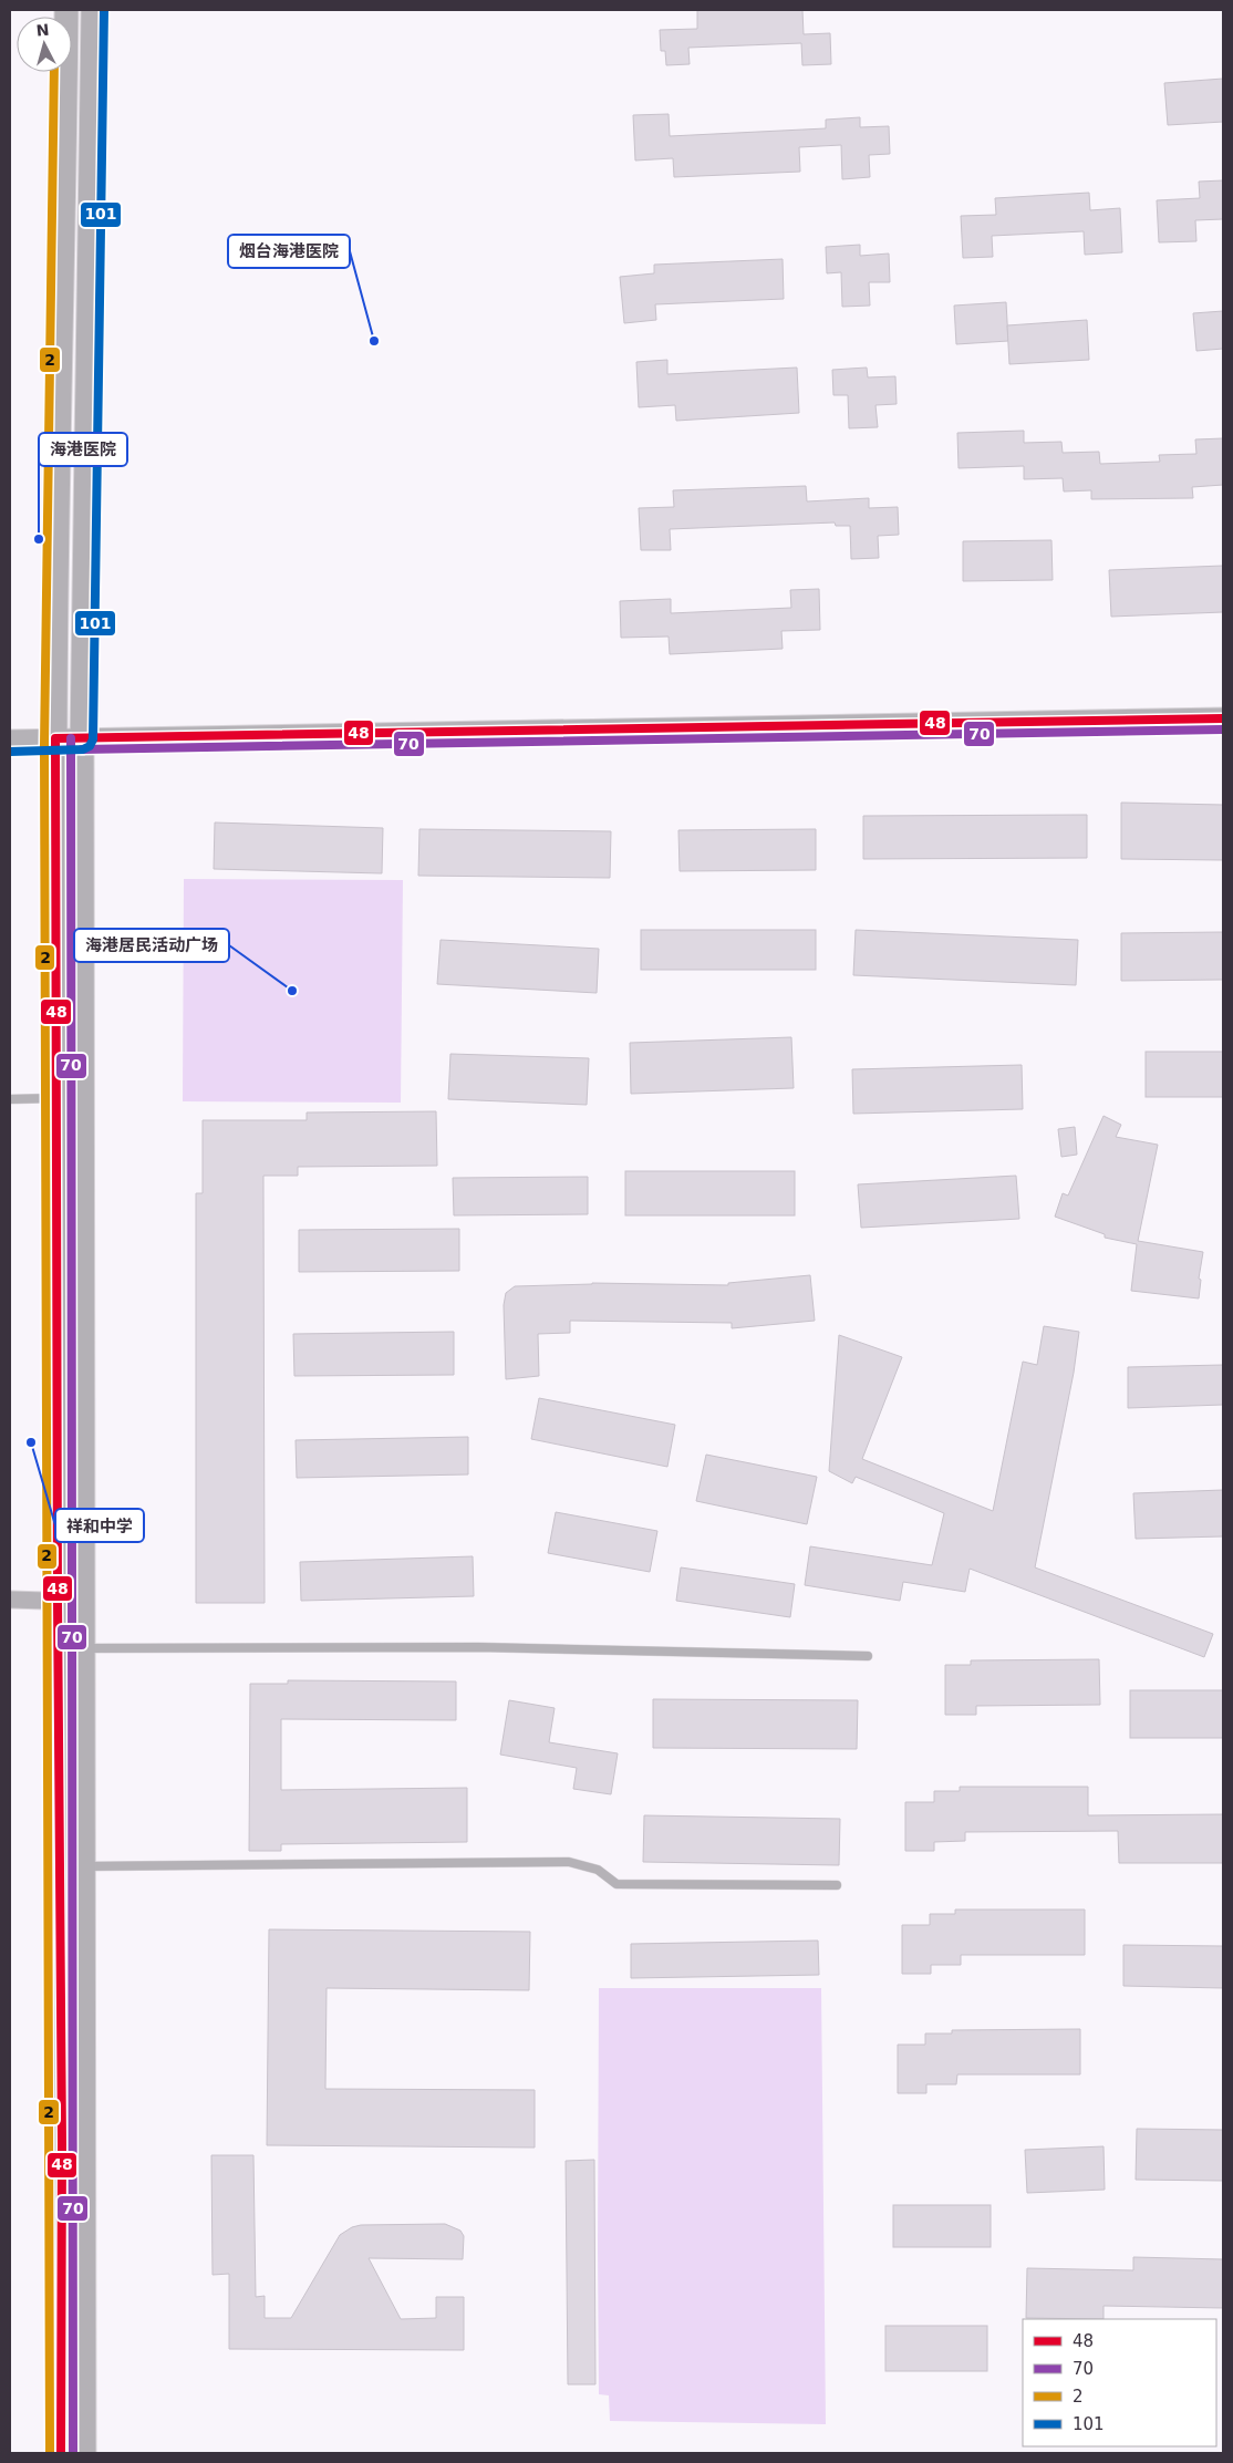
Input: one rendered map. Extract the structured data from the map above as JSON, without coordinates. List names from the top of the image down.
{
  "places": [
    "烟台海港医院",
    "海港医院",
    "海港居民活动广场",
    "祥和中学"
  ],
  "lines": [
    "transit line 101",
    "transit line 2",
    "transit line 48",
    "transit line 70"
  ],
  "legend": [
    "48",
    "70",
    "2",
    "101"
  ],
  "north": "top"
}
